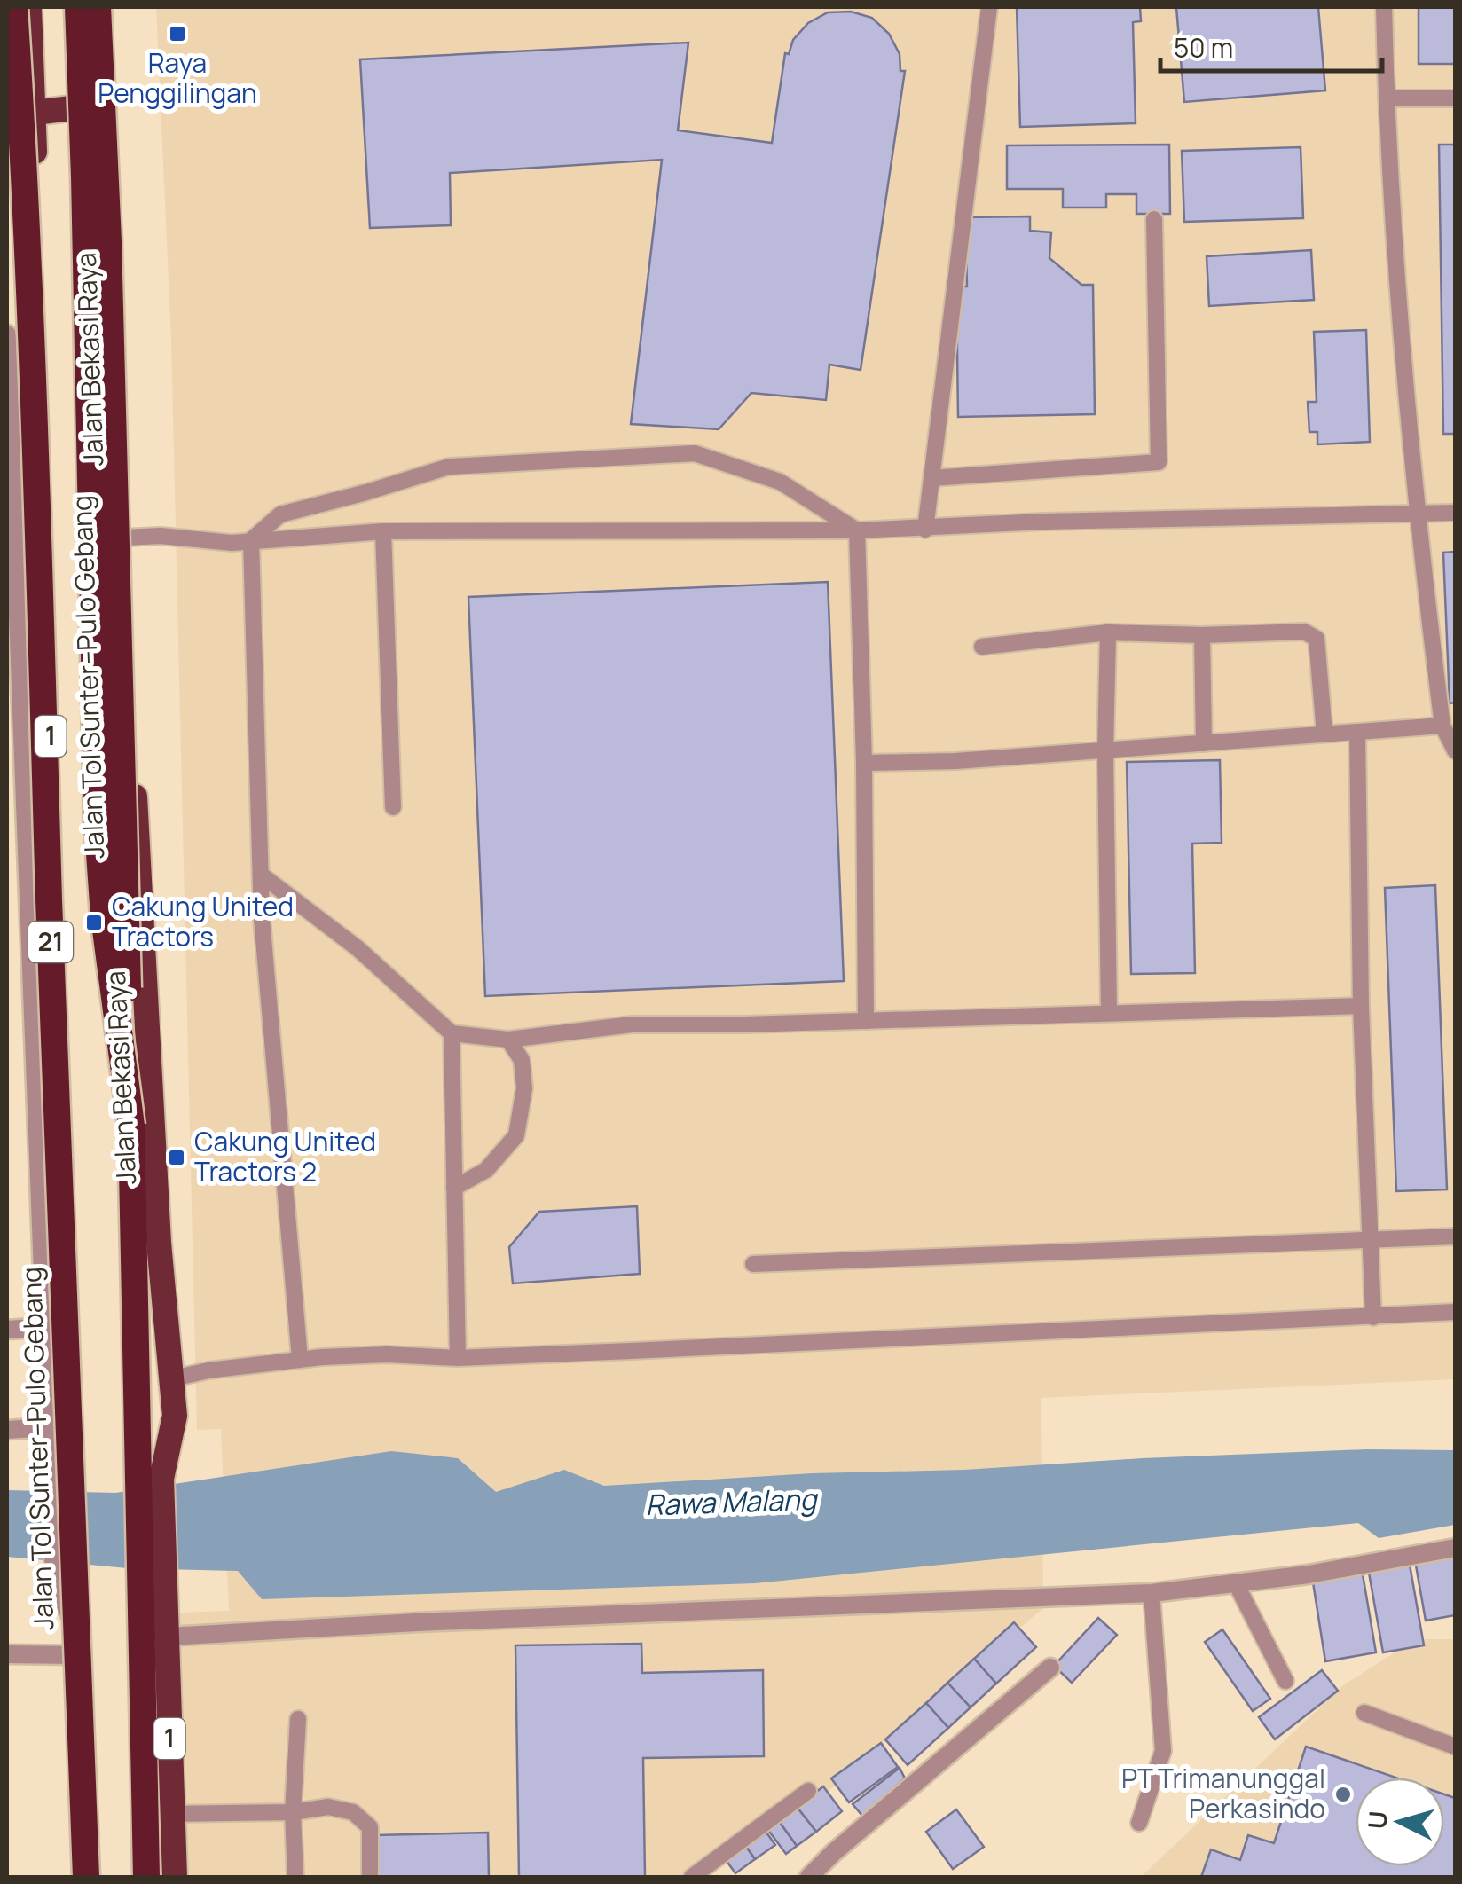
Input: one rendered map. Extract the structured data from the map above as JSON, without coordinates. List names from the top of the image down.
{
  "streets": {
    "highway": [
      "Jalan Bekasi Raya",
      "Jalan Tol Sunter–Pulo Gebang",
      "1",
      "21"
    ]
  },
  "crossings": [
    ["Jalan Bekasi Raya", "Jalan Tol Sunter–Pulo Gebang"]
  ],
  "water": ["Rawa Malang"],
  "places": {
    "transit": ["Raya Penggilingan", "Cakung United Tractors", "Cakung United Tractors 2"],
    "other": ["PT Trimanunggal Perkasindo"]
  },
  "scale_bar": "50 m",
  "north": "left"
}
